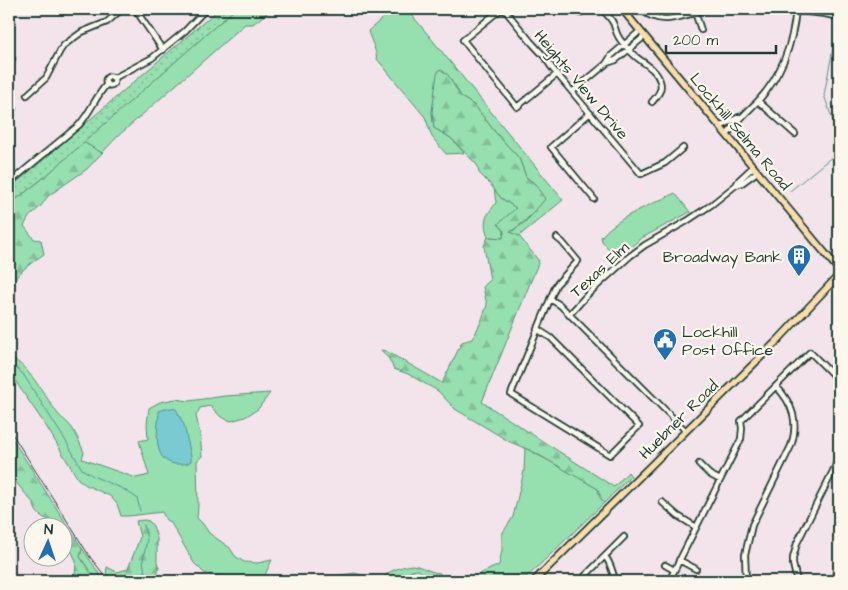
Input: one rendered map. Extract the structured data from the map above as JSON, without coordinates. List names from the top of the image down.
{
  "streets": {
    "main road": ["Lockhill Selma Road", "Huebner Road"],
    "street": ["Heights View Drive", "Texas Elm"]
  },
  "crossings": [
    ["Lockhill Selma Road", "Texas Elm"],
    ["Texas Elm", "Huebner Road"]
  ],
  "places": {
    "building": ["Broadway Bank"],
    "public building": ["Lockhill Post Office"]
  },
  "scale_bar": "200 m",
  "north": "top"
}
